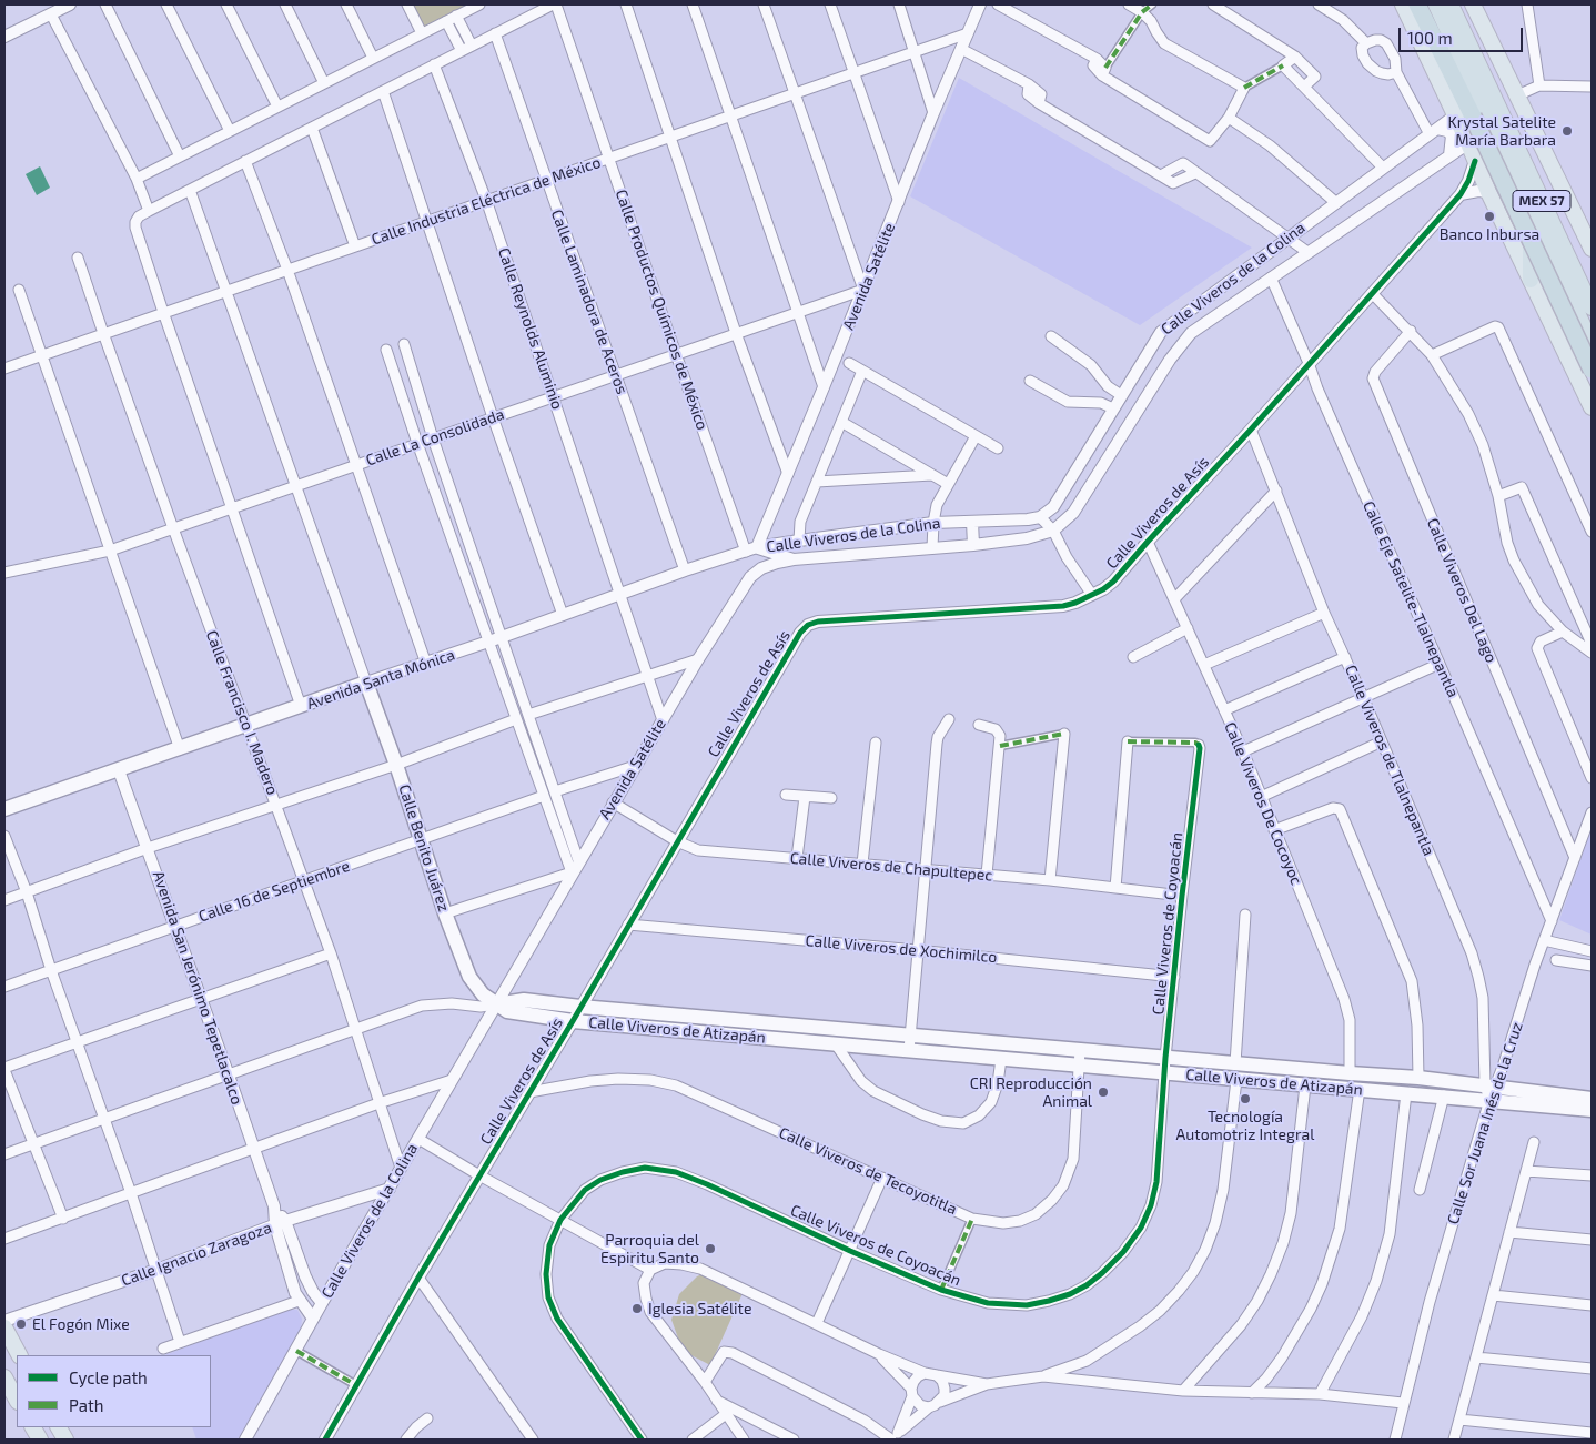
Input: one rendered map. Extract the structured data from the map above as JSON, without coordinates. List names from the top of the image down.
{
  "streets": {
    "highway": ["MEX 57"],
    "main road": ["Avenida Santa Mónica", "Calle Benito Juárez", "Calle Viveros de Atizapán"],
    "street": [
      "Calle Industria Eléctrica de México",
      "Avenida Satélite",
      "Calle Viveros de la Colina",
      "Calle Laminadora de Aceros",
      "Calle Productos Químicos de México",
      "Calle Reynolds Aluminio",
      "Calle La Consolidada",
      "Calle Viveros de Asís",
      "Calle Viveros Del Lago",
      "Calle Eje Satelite-Tlalnepantla",
      "Calle Francisco I. Madero",
      "Calle Viveros de Tlalnepantla",
      "Calle Viveros De Cocoyoc",
      "Calle Viveros de Chapultepec",
      "Calle 16 de Septiembre",
      "Calle Viveros de Coyoacán",
      "Calle Viveros de Xochimilco",
      "Avenida San Jerónimo Tepetlacalco",
      "Calle Sor Juana Inés de la Cruz",
      "Calle Viveros de Tecoyotitla",
      "Calle Ignacio Zaragoza"
    ]
  },
  "crossings": [
    ["Calle Industria Eléctrica de México", "Avenida Satélite"],
    ["Calle Industria Eléctrica de México", "Calle Laminadora de Aceros"],
    ["Calle Industria Eléctrica de México", "Calle Productos Químicos de México"],
    ["Calle Industria Eléctrica de México", "Calle Reynolds Aluminio"],
    ["Calle Industria Eléctrica de México", "Calle Francisco I. Madero"],
    ["Avenida Satélite", "Calle Viveros de la Colina"],
    ["Avenida Satélite", "Calle Productos Químicos de México"],
    ["Avenida Satélite", "Calle Reynolds Aluminio"],
    ["Avenida Satélite", "Calle La Consolidada"],
    ["Avenida Satélite", "Avenida Santa Mónica"],
    ["Avenida Satélite", "Calle Benito Juárez"],
    ["Avenida Satélite", "Calle Viveros de Chapultepec"],
    ["Avenida Satélite", "Calle Viveros de Atizapán"],
    ["Calle Viveros de la Colina", "Calle Productos Químicos de México"],
    ["Calle Viveros de la Colina", "Calle Eje Satelite-Tlalnepantla"],
    ["Calle Viveros de la Colina", "Avenida Santa Mónica"],
    ["Calle Viveros de la Colina", "Calle Francisco I. Madero"],
    ["Calle Viveros de la Colina", "Calle Benito Juárez"],
    ["Calle Viveros de la Colina", "Avenida San Jerónimo Tepetlacalco"],
    ["Calle Viveros de la Colina", "Calle Viveros de Atizapán"],
    ["Calle Viveros de la Colina", "Calle Ignacio Zaragoza"],
    ["Calle Laminadora de Aceros", "Calle La Consolidada"],
    ["Calle Laminadora de Aceros", "Avenida Santa Mónica"],
    ["Calle Productos Químicos de México", "Calle La Consolidada"],
    ["Calle Productos Químicos de México", "Avenida Santa Mónica"],
    ["Calle Reynolds Aluminio", "Calle La Consolidada"],
    ["Calle Reynolds Aluminio", "Avenida Santa Mónica"],
    ["Calle La Consolidada", "Calle Francisco I. Madero"],
    ["Calle Viveros de Asís", "Calle Eje Satelite-Tlalnepantla"],
    ["Calle Viveros de Asís", "Calle Viveros de Tlalnepantla"],
    ["Calle Viveros de Asís", "Calle Viveros De Cocoyoc"],
    ["Calle Viveros de Asís", "Calle Viveros de Chapultepec"],
    ["Calle Viveros de Asís", "Calle Viveros de Xochimilco"],
    ["Calle Viveros de Asís", "Calle Viveros de Atizapán"],
    ["Calle Viveros de Asís", "Calle Viveros de Tecoyotitla"],
    ["Calle Viveros Del Lago", "Calle Sor Juana Inés de la Cruz"],
    ["Calle Eje Satelite-Tlalnepantla", "Calle Sor Juana Inés de la Cruz"],
    ["Avenida Santa Mónica", "Calle Francisco I. Madero"],
    ["Avenida Santa Mónica", "Calle Benito Juárez"],
    ["Avenida Santa Mónica", "Avenida San Jerónimo Tepetlacalco"],
    ["Calle Francisco I. Madero", "Calle 16 de Septiembre"],
    ["Calle Viveros de Tlalnepantla", "Calle Viveros de Atizapán"],
    ["Calle Viveros de Tlalnepantla", "Calle Sor Juana Inés de la Cruz"],
    ["Calle Viveros De Cocoyoc", "Calle Viveros de Atizapán"],
    ["Calle Benito Juárez", "Calle 16 de Septiembre"],
    ["Calle Benito Juárez", "Calle Viveros de Atizapán"],
    ["Calle Viveros de Chapultepec", "Calle Viveros de Coyoacán"],
    ["Calle 16 de Septiembre", "Avenida San Jerónimo Tepetlacalco"],
    ["Calle Viveros de Coyoacán", "Calle Viveros de Xochimilco"],
    ["Calle Viveros de Coyoacán", "Calle Viveros de Atizapán"],
    ["Avenida San Jerónimo Tepetlacalco", "Calle Ignacio Zaragoza"],
    ["Calle Viveros de Atizapán", "Calle Sor Juana Inés de la Cruz"],
    ["Calle Viveros de Atizapán", "Calle Viveros de Tecoyotitla"]
  ],
  "places": [
    "Krystal Satelite María Barbara",
    "Banco Inbursa",
    "CRI Reproducción Animal",
    "Tecnología Automotriz Integral",
    "Parroquia del Espiritu Santo",
    "Iglesia Satélite",
    "El Fogón Mixe"
  ],
  "legend": ["Cycle path", "Path"],
  "scale_bar": "100 m"
}
